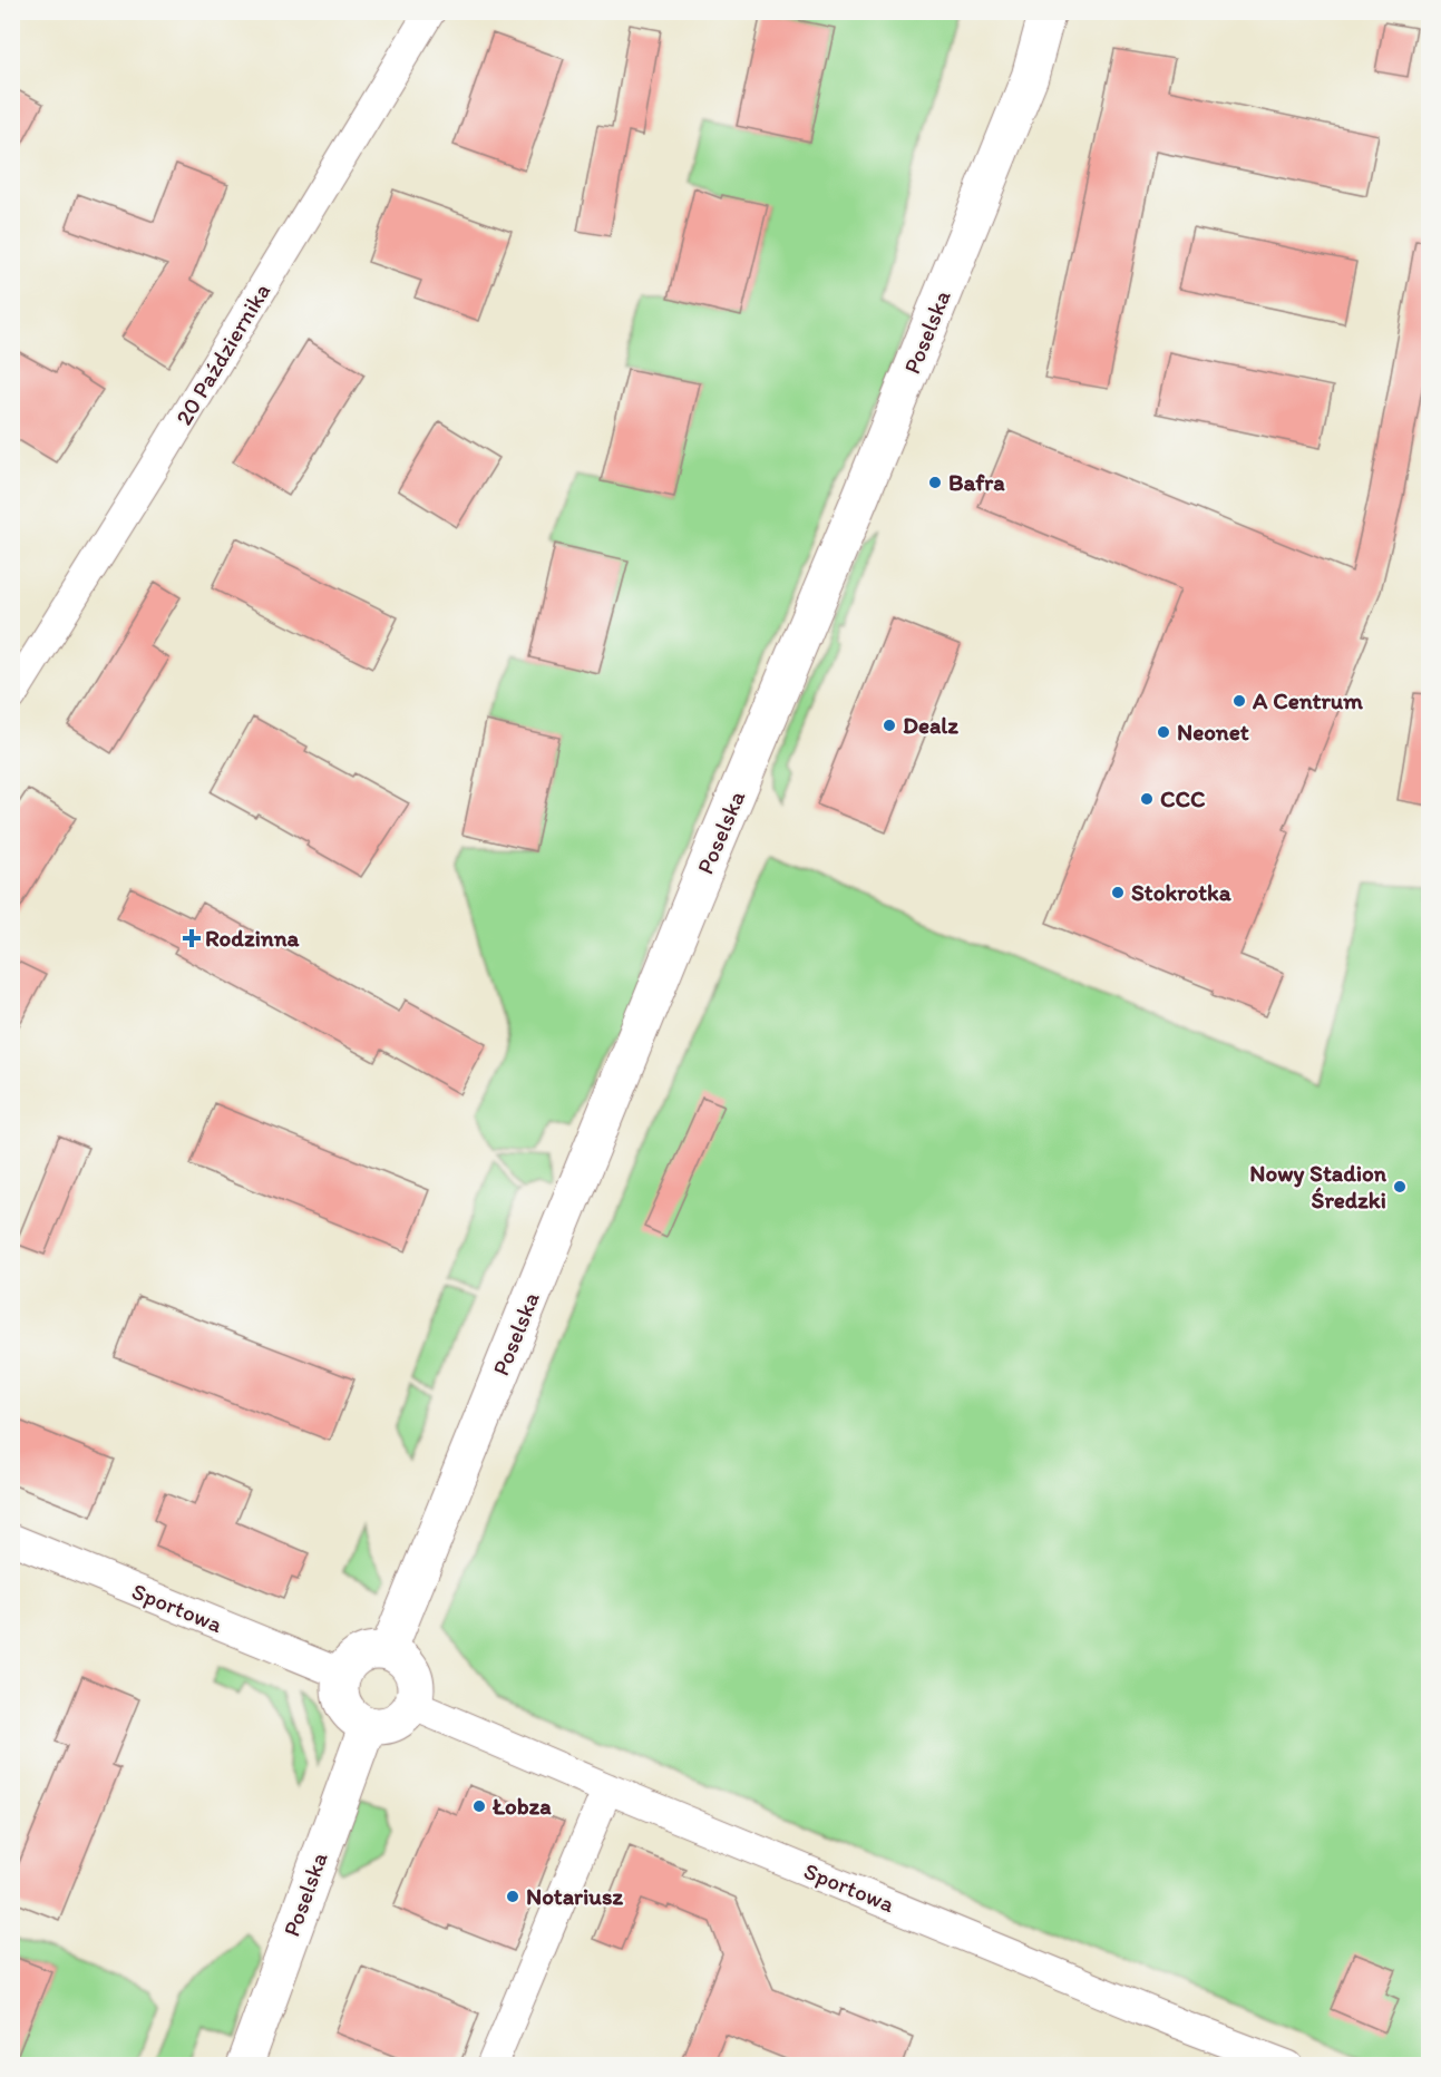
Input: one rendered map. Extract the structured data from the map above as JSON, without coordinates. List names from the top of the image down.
{
  "streets": {
    "street": ["Poselska", "20 Października", "Sportowa"]
  },
  "crossings": [
    ["Poselska", "Sportowa"]
  ],
  "places": {
    "other": [
      "Bafra",
      "A Centrum",
      "Dealz",
      "Neonet",
      "CCC",
      "Stokrotka",
      "Nowy Stadion Średzki",
      "Łobza",
      "Notariusz"
    ],
    "health": ["Rodzinna"]
  }
}
